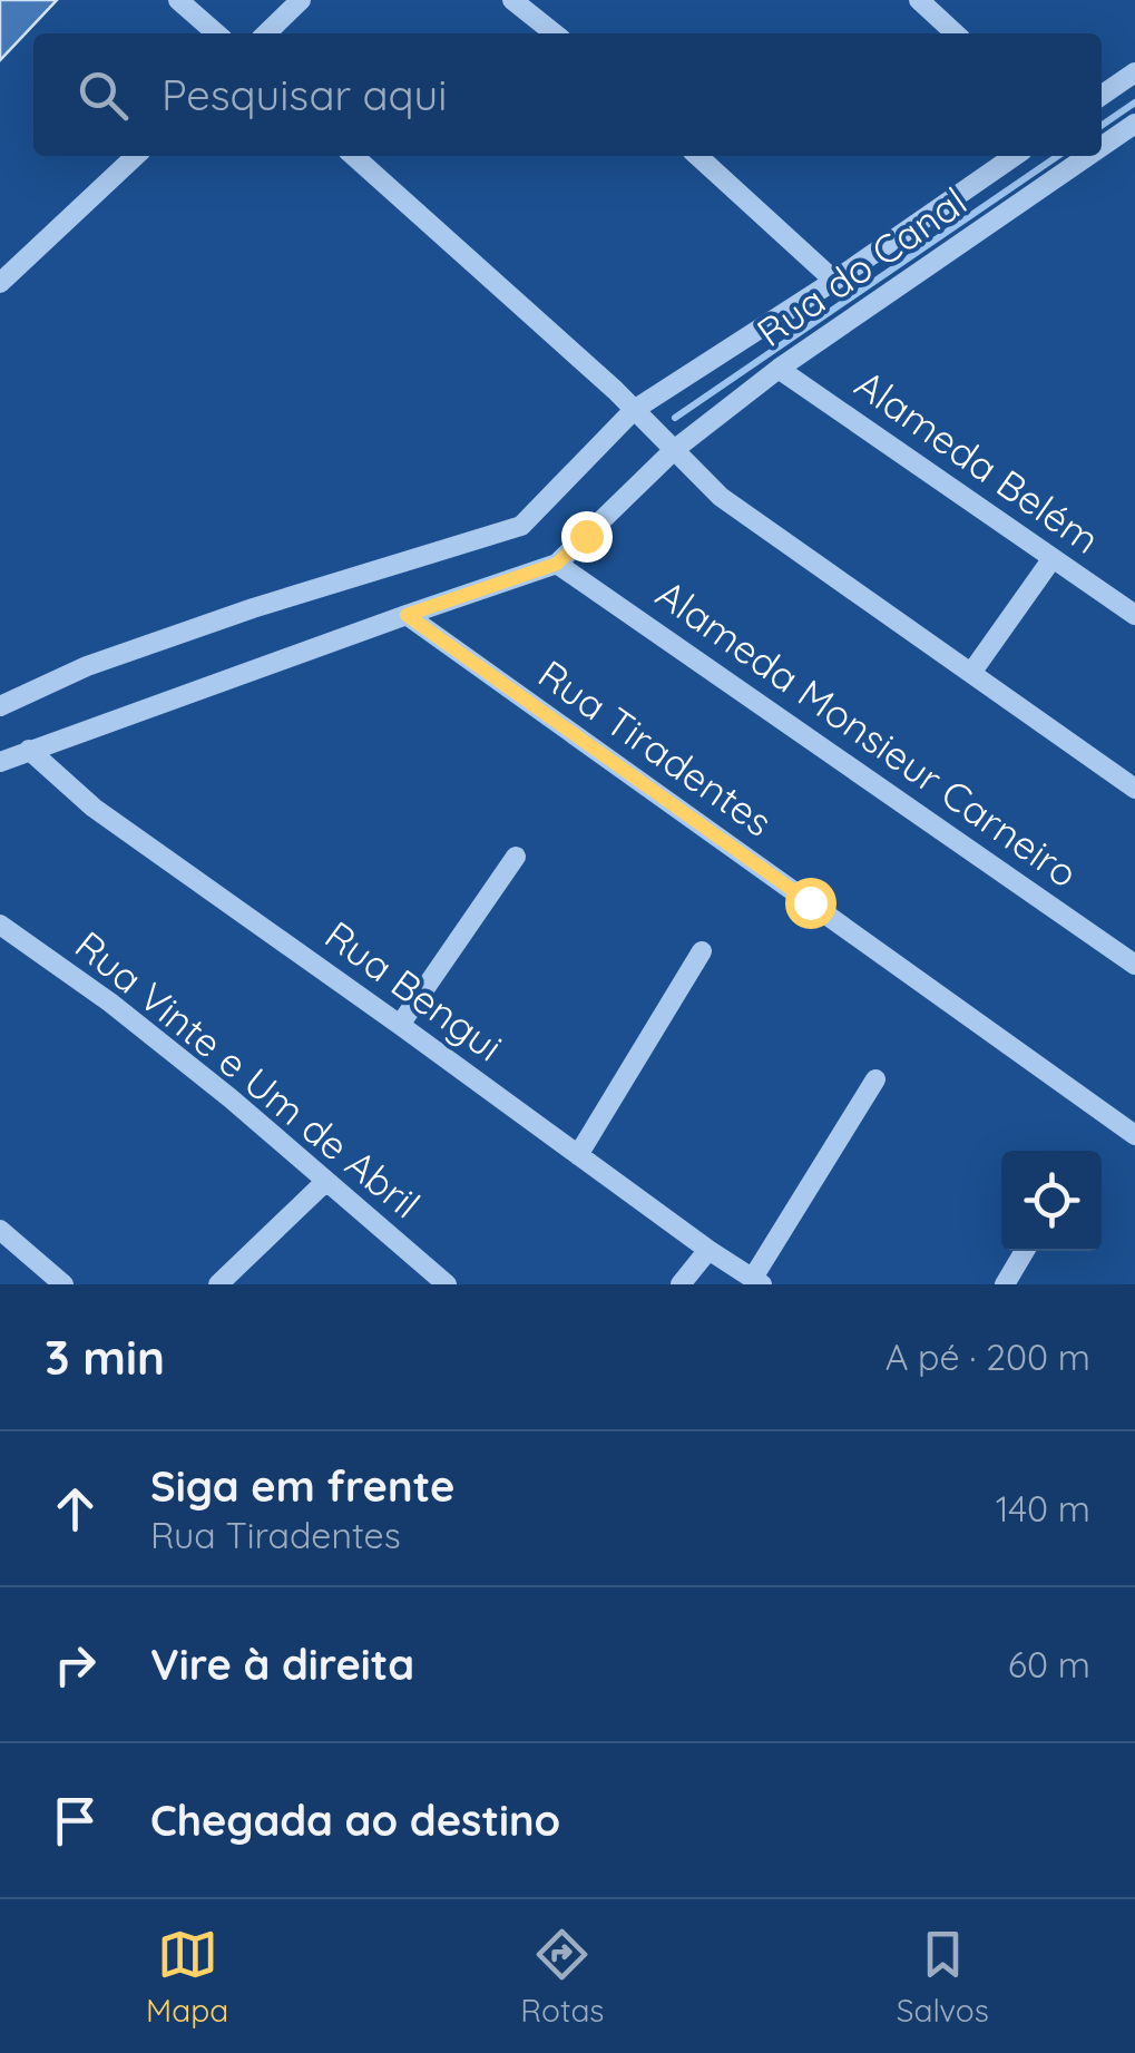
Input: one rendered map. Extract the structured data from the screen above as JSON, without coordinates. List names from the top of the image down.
{
  "streets": {
    "street": [
      "Rua do Canal",
      "Alameda Belém",
      "Alameda Monsieur Carneiro",
      "Rua Tiradentes",
      "Rua Bengui",
      "Rua Vinte e Um de Abril"
    ]
  },
  "crossings": [
    ["Rua do Canal", "Alameda Belém"],
    ["Rua do Canal", "Alameda Monsieur Carneiro"]
  ],
  "page": {
    "search": "Pesquisar aqui",
    "heading": ["3 min", "A pé · 200 m"],
    "list": [
      ["Siga em frente", "Rua Tiradentes", "140 m"],
      ["Vire à direita", "60 m"],
      "Chegada ao destino"
    ],
    "nav": ["Mapa", "Rotas", "Salvos"]
  }
}
